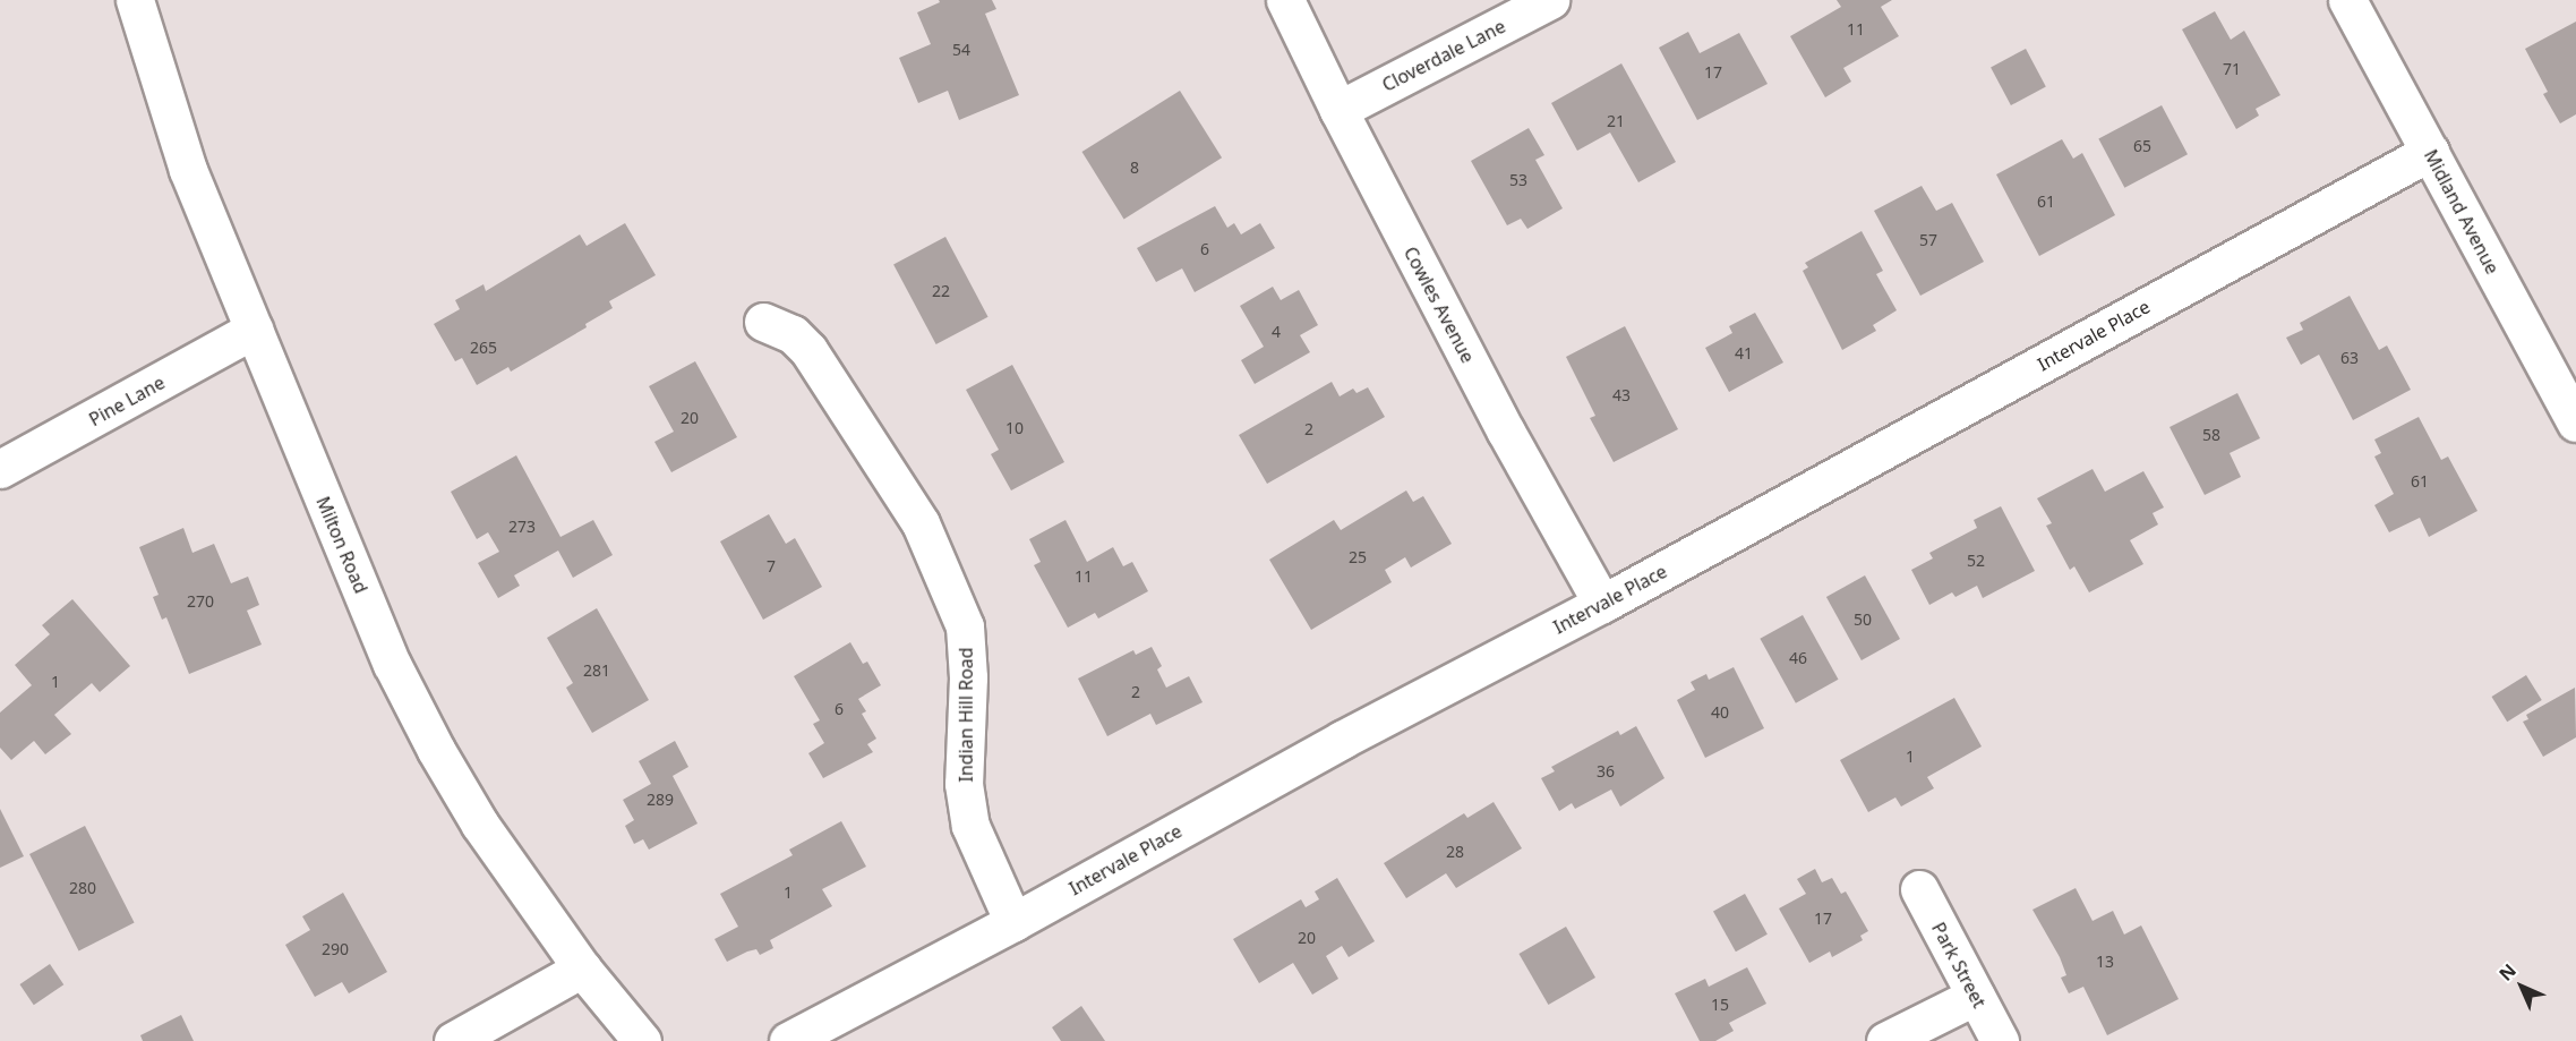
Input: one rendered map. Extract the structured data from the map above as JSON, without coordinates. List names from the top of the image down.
{
  "streets": {
    "street": [
      "Cloverdale Lane",
      "Midland Avenue",
      "Cowles Avenue",
      "Intervale Place",
      "Pine Lane",
      "Milton Road",
      "Indian Hill Road",
      "Park Street"
    ]
  },
  "crossings": [
    ["Cloverdale Lane", "Cowles Avenue"],
    ["Midland Avenue", "Intervale Place"],
    ["Cowles Avenue", "Intervale Place"],
    ["Intervale Place", "Indian Hill Road"],
    ["Pine Lane", "Milton Road"]
  ],
  "house_numbers": [
    "11",
    "54",
    "71",
    "17",
    "21",
    "65",
    "8",
    "53",
    "61",
    "57",
    "6",
    "22",
    "4",
    "265",
    "41",
    "63",
    "43",
    "20",
    "10",
    "2",
    "58",
    "61",
    "273",
    "25",
    "52",
    "7",
    "11",
    "270",
    "50",
    "46",
    "281",
    "1",
    "2",
    "6",
    "40",
    "1",
    "36",
    "289",
    "28",
    "280",
    "1",
    "17",
    "20",
    "290",
    "13",
    "15"
  ],
  "north": "top left"
}
